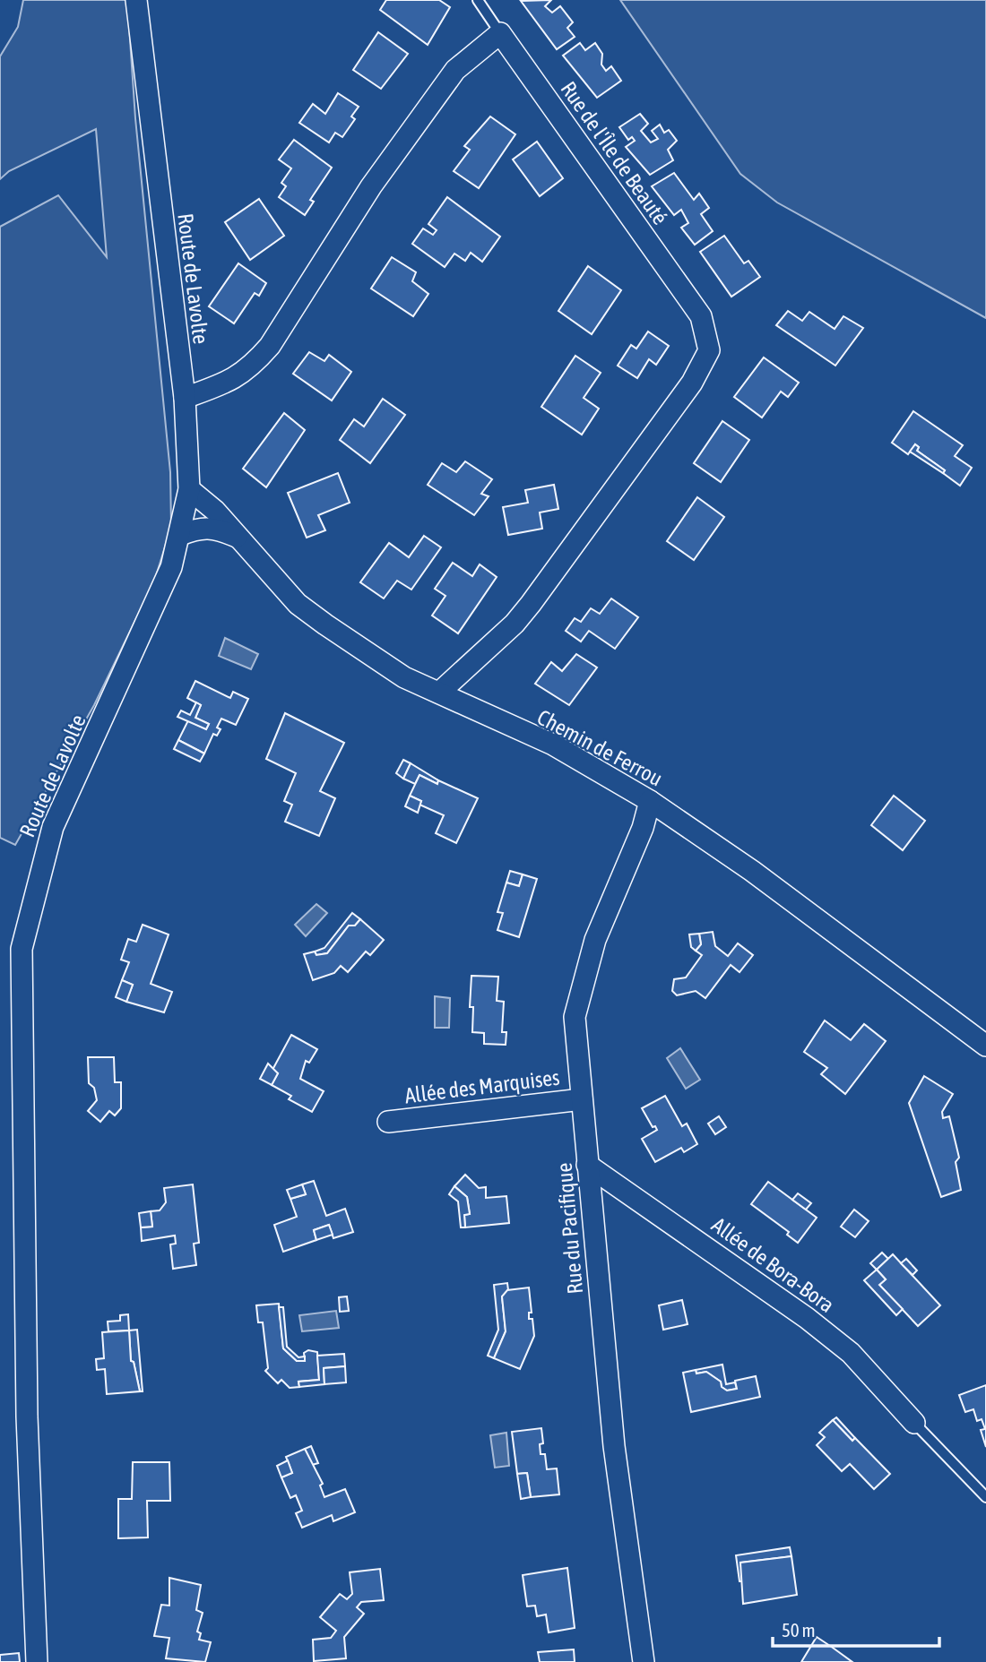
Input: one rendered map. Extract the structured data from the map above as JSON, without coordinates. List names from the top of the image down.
{
  "streets": {
    "street": [
      "Rue de l'Île de Beauté",
      "Route de Lavolte",
      "Chemin de Ferrou",
      "Allée des Marquises",
      "Rue du Pacifique",
      "Allée de Bora-Bora"
    ]
  },
  "crossings": [
    ["Rue de l'Île de Beauté", "Chemin de Ferrou"],
    ["Route de Lavolte", "Chemin de Ferrou"],
    ["Chemin de Ferrou", "Rue du Pacifique"],
    ["Allée des Marquises", "Rue du Pacifique"],
    ["Rue du Pacifique", "Allée de Bora-Bora"]
  ],
  "scale_bar": "50 m"
}
